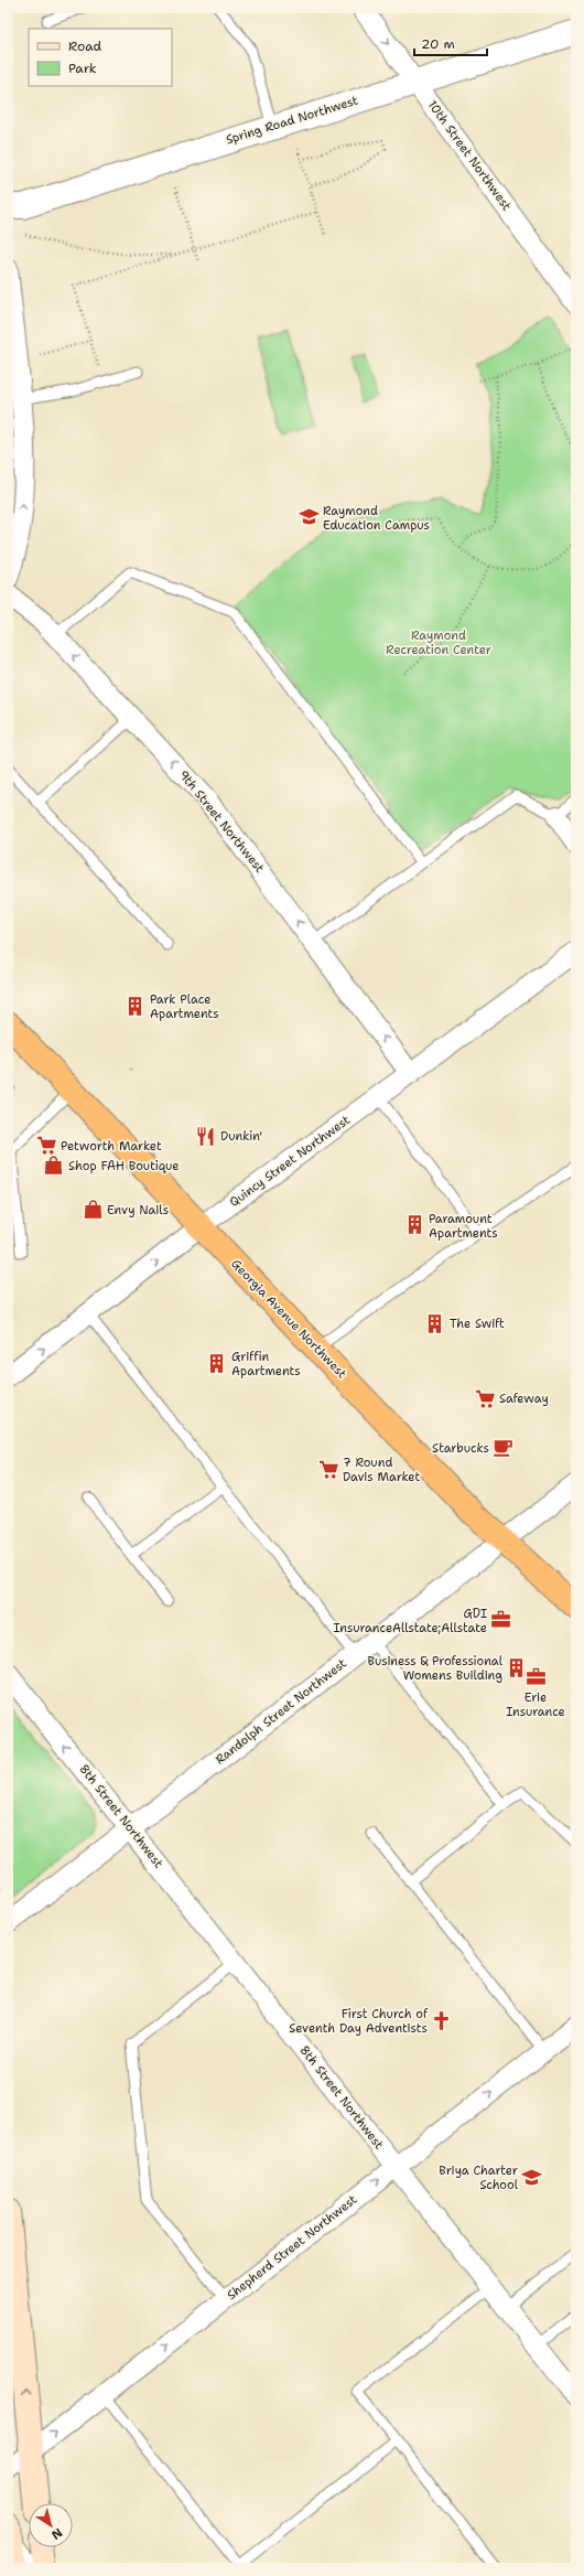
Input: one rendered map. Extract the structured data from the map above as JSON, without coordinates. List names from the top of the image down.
{
  "streets": {
    "highway": ["Georgia Avenue Northwest"],
    "street": [
      "Spring Road Northwest",
      "10th Street Northwest",
      "9th Street Northwest",
      "Quincy Street Northwest",
      "Randolph Street Northwest",
      "8th Street Northwest",
      "Shepherd Street Northwest"
    ]
  },
  "crossings": [
    ["Spring Road Northwest", "10th Street Northwest"],
    ["9th Street Northwest", "Quincy Street Northwest"],
    ["Quincy Street Northwest", "Georgia Avenue Northwest"],
    ["Georgia Avenue Northwest", "Randolph Street Northwest"],
    ["Randolph Street Northwest", "8th Street Northwest"],
    ["8th Street Northwest", "Shepherd Street Northwest"]
  ],
  "one_way": ["9th Street Northwest", "Shepherd Street Northwest"],
  "parks": ["Raymond Recreation Center"],
  "places": {
    "school or university": ["Raymond Education Campus", "Briya Charter School"],
    "building": [
      "Park Place Apartments",
      "Paramount Apartments",
      "The Swift",
      "Griffin Apartments",
      "Business & Professional Womens Building"
    ],
    "restaurant": ["Dunkin'"],
    "supermarket": ["Petworth Market", "Safeway", "7 Round Davis Market"],
    "shop": ["Shop FAH Boutique", "Envy Nails"],
    "cafe": ["Starbucks"],
    "office": ["GDI InsuranceAllstate;Allstate", "Erie Insurance"],
    "church": ["First Church of Seventh Day Adventists"]
  },
  "legend": ["Road", "Park"],
  "scale_bar": "20 m",
  "north": "bottom right"
}
